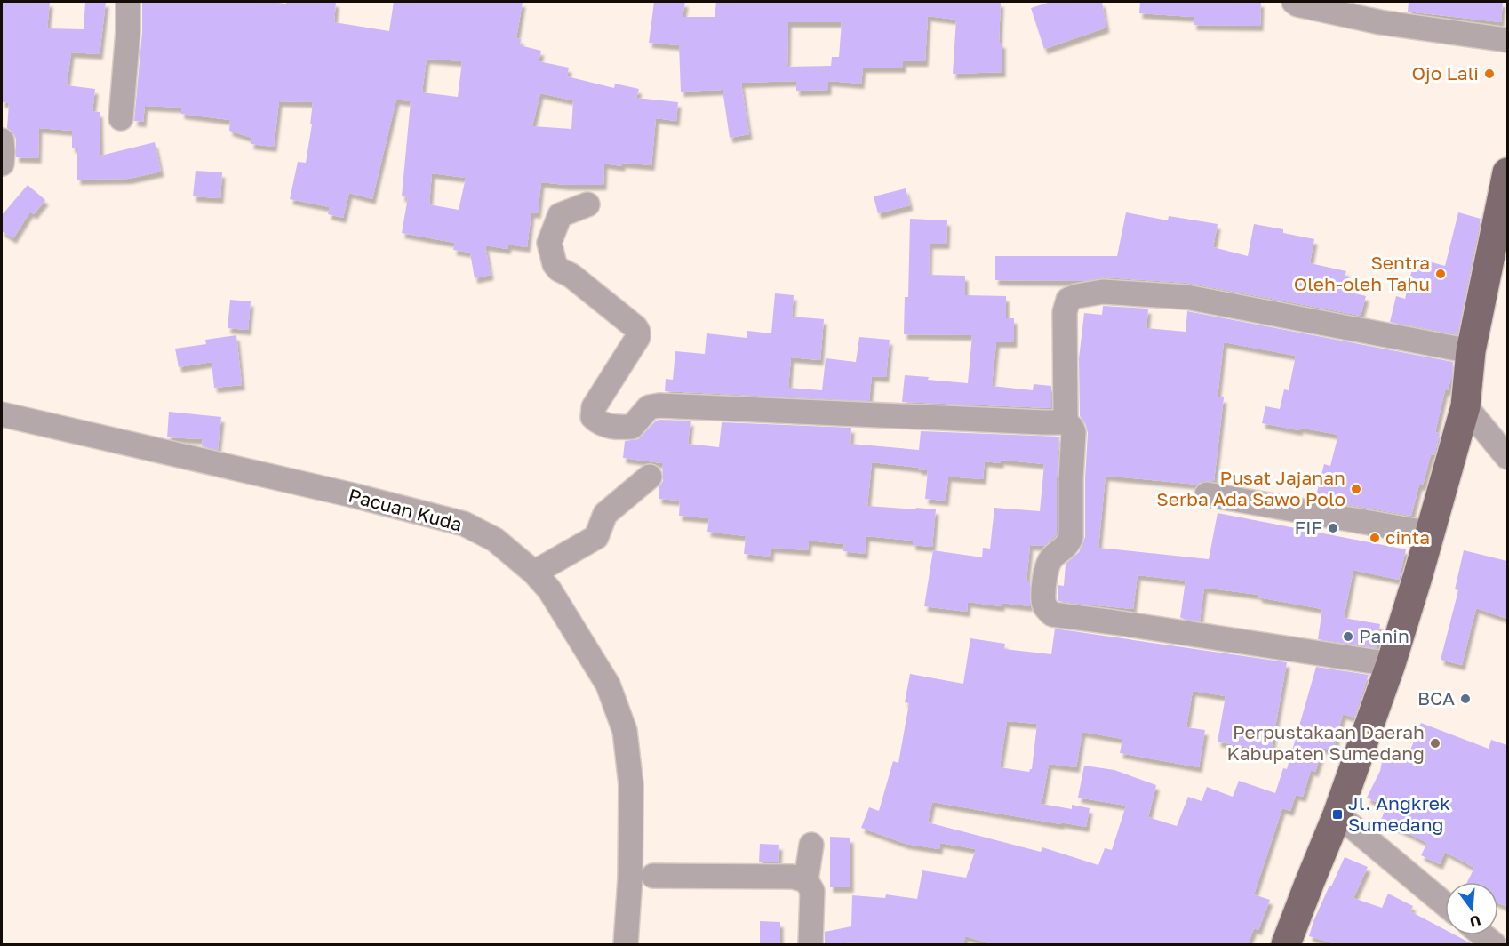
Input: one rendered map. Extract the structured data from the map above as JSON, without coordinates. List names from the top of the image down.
{
  "streets": {
    "street": ["Pacuan Kuda"]
  },
  "places": {
    "other": [
      "Ojo Lali",
      "Sentra Oleh-oleh Tahu",
      "Pusat Jajanan Serba Ada Sawo Polo",
      "FIF",
      "cinta",
      "Panin",
      "BCA",
      "Perpustakaan Daerah Kabupaten Sumedang"
    ],
    "transit": ["Jl. Angkrek Sumedang"]
  },
  "north": "bottom"
}
